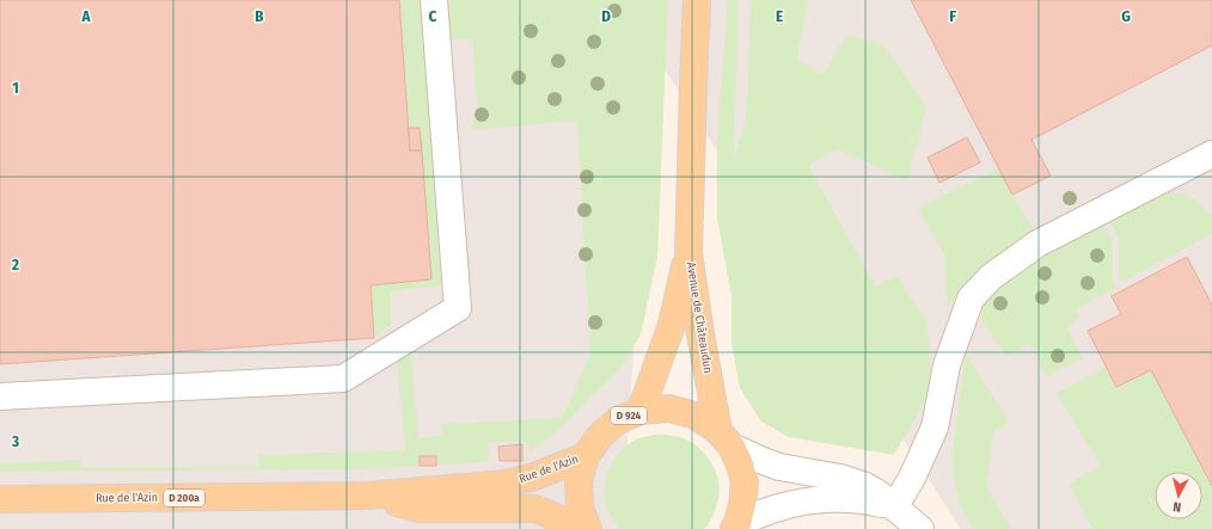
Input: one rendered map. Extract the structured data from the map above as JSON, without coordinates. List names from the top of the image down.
{
  "streets": {
    "main road": [
      "Avenue de Châteaudun",
      "D 924",
      "Rue de l'Azin",
      "D 200a"
    ]
  },
  "crossings": [
    ["Avenue de Châteaudun", "D 924"],
    ["D 924", "Rue de l'Azin"]
  ],
  "north": "bottom",
  "grid": {
    "columns": [
      "A",
      "B",
      "C",
      "D",
      "E",
      "F",
      "G"
    ],
    "rows": ["1", "2", "3"]
  }
}
